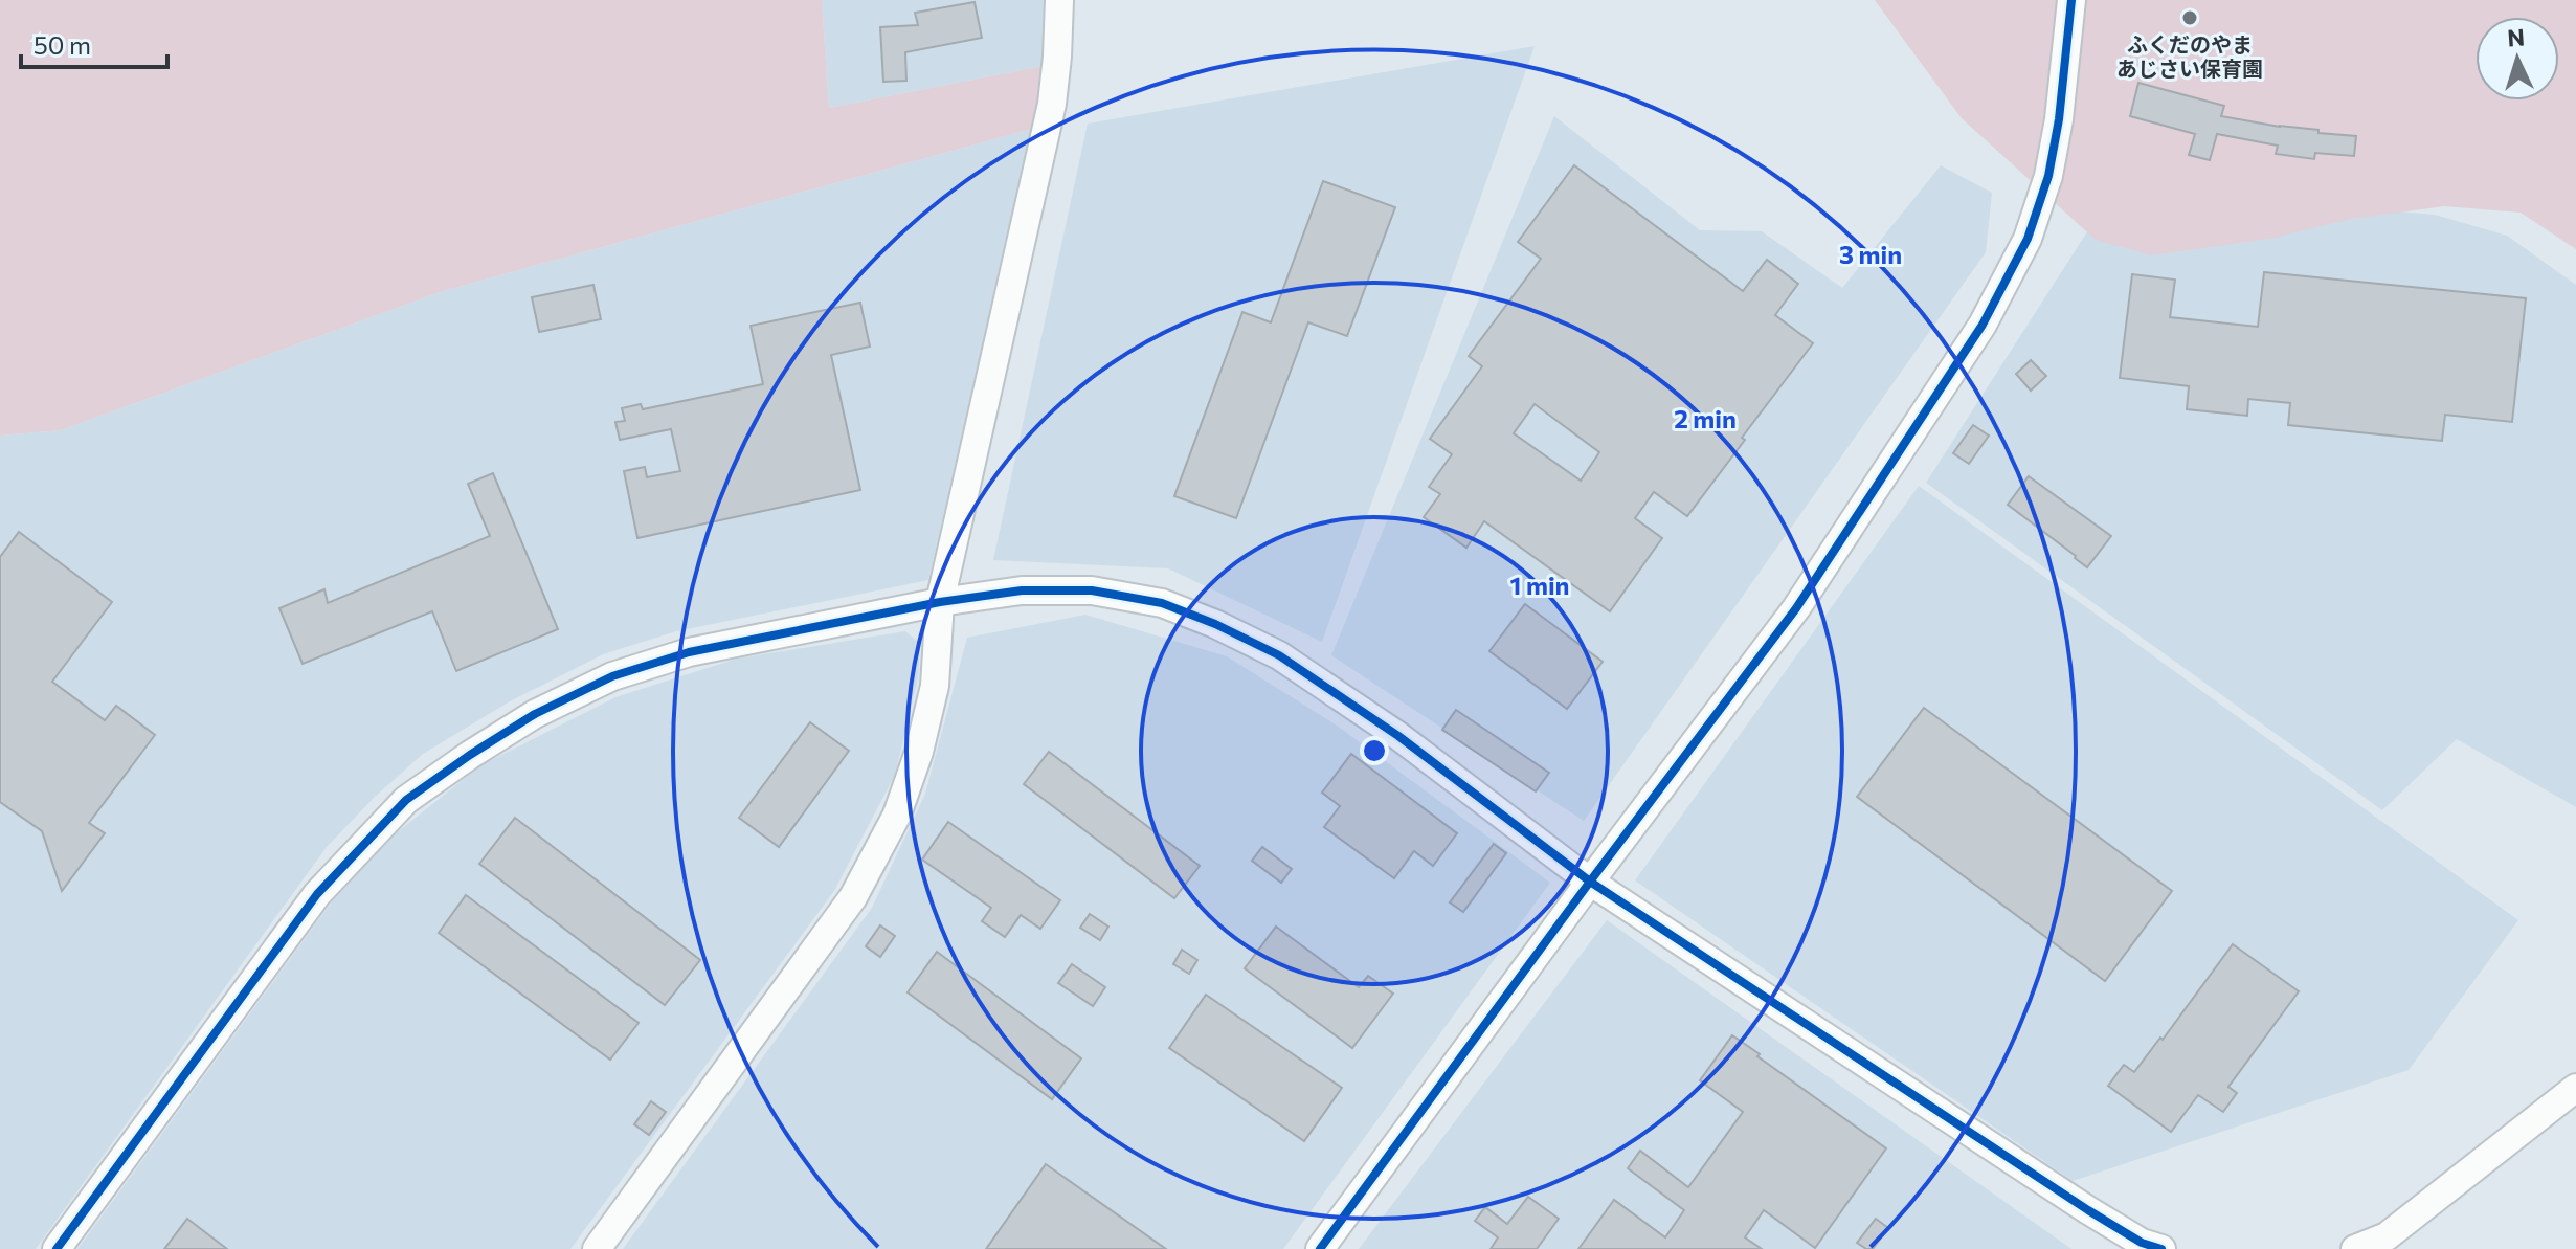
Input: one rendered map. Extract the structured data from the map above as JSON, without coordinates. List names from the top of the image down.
{
  "places": ["ふくだのやま あじさい保育園"],
  "scale_bar": "50 m",
  "north": "top",
  "rings": ["3 min", "2 min", "1 min"]
}
